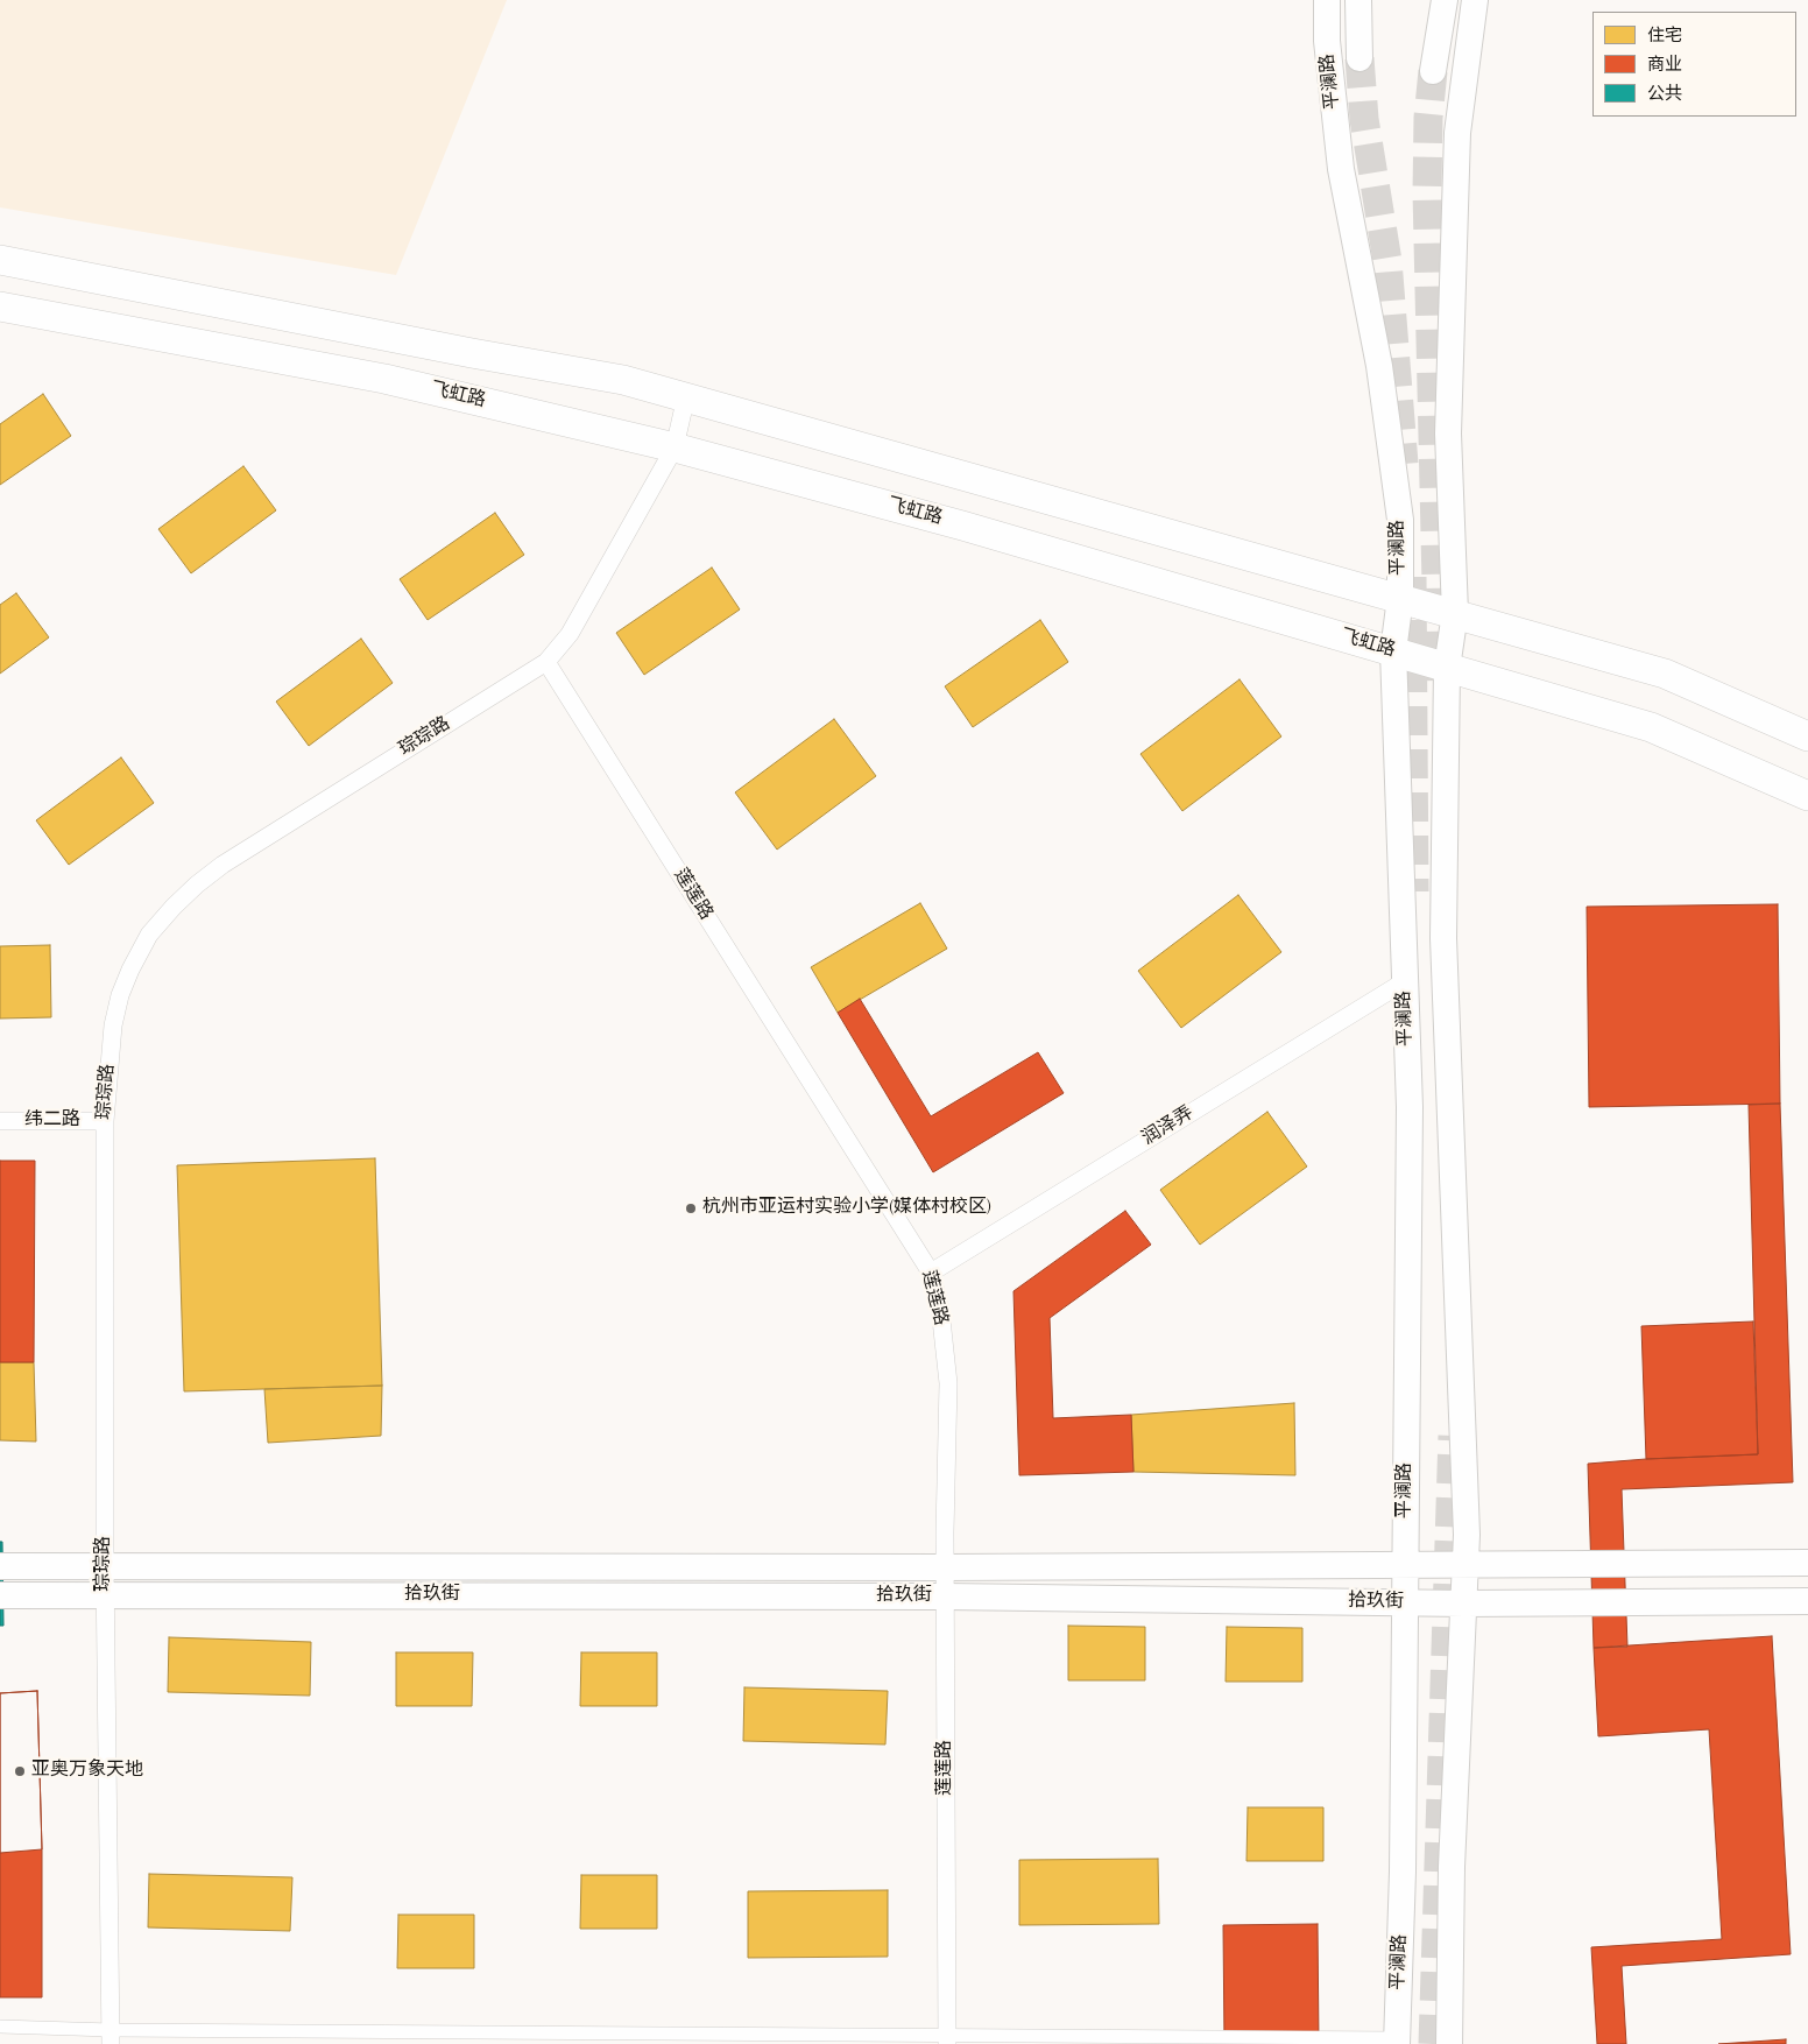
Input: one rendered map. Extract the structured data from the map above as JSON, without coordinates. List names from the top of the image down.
{
  "streets": {
    "main road": ["平澜路", "飞虹路", "拾玖街"],
    "street": [
      "琮琮路",
      "莲莲路",
      "纬二路",
      "润泽弄"
    ]
  },
  "crossings": [
    ["平澜路", "飞虹路"],
    ["平澜路", "润泽弄"],
    ["平澜路", "拾玖街"],
    ["飞虹路", "琮琮路"],
    ["琮琮路", "莲莲路"],
    ["琮琮路", "纬二路"],
    ["琮琮路", "拾玖街"],
    ["莲莲路", "润泽弄"],
    ["莲莲路", "拾玖街"]
  ],
  "places": ["杭州市亚运村实验小学(媒体村校区)", "亚奥万象天地"],
  "legend": ["住宅", "商业", "公共"]
}
